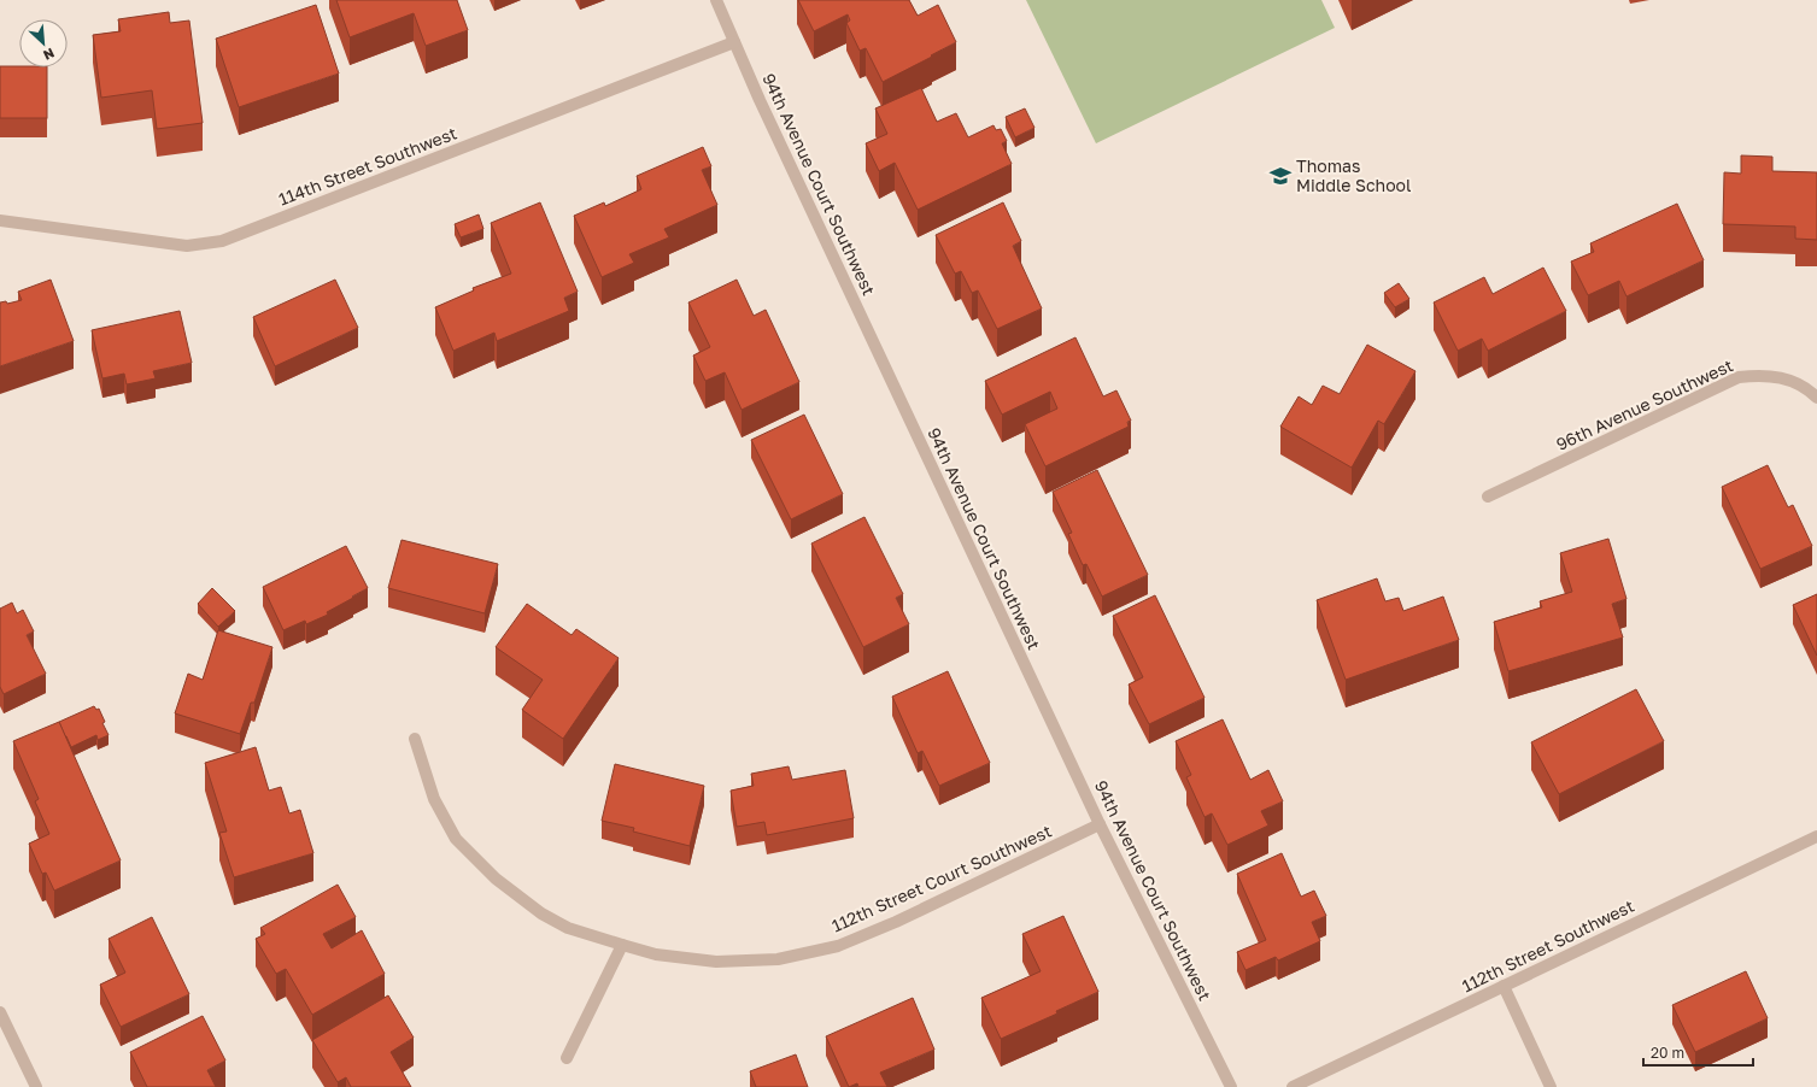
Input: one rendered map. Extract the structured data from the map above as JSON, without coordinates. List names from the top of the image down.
{
  "streets": {
    "street": [
      "114th Street Southwest",
      "94th Avenue Court Southwest",
      "96th Avenue Southwest",
      "112th Street Court Southwest",
      "112th Street Southwest"
    ]
  },
  "crossings": [
    ["114th Street Southwest", "94th Avenue Court Southwest"],
    ["94th Avenue Court Southwest", "112th Street Court Southwest"]
  ],
  "places": {
    "school or university": ["Thomas Middle School"]
  },
  "scale_bar": "20 m",
  "north": "bottom right"
}
